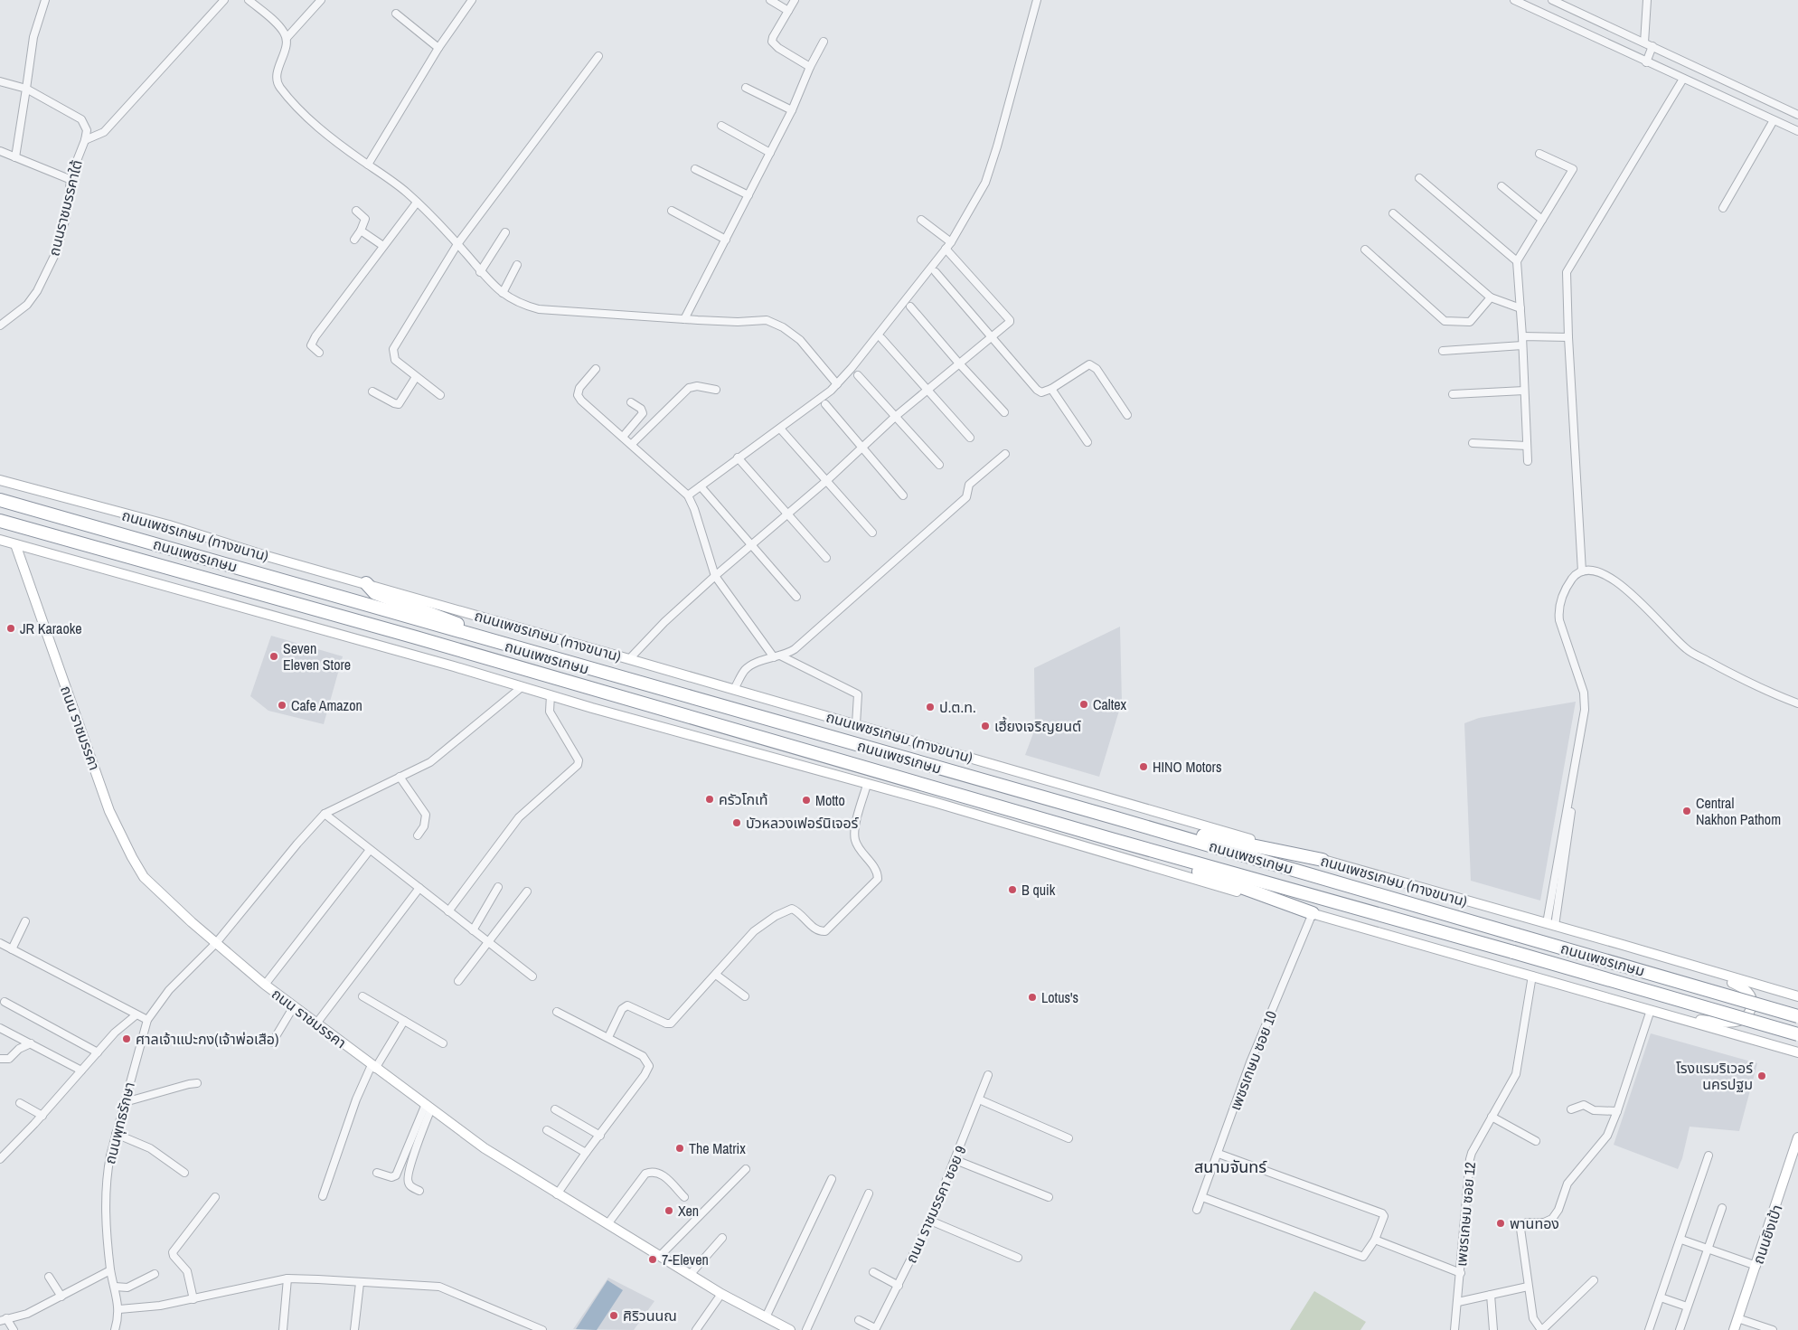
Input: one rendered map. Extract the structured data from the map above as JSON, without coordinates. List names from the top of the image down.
{
  "streets": {
    "highway": ["ถนนเพชรเกษม"],
    "main road": ["ถนนเพชรเกษม (ทางขนาน)", "ถนน ราชมรรคา", "ถนนยิงเป้า"],
    "street": [
      "ถนนราชมรรคาใต้",
      "เพชรเกษม ซอย 10",
      "ถนนพุทธรักษา",
      "ถนน ราชมรรคา ซอย 9",
      "เพชรเกษม ซอย 12"
    ]
  },
  "crossings": [
    ["ถนน ราชมรรคา", "ถนนพุทธรักษา"]
  ],
  "districts": ["สนามจันทร์"],
  "places": [
    "JR Karaoke",
    "Seven Eleven Store",
    "Caltex",
    "Cafe Amazon",
    "ป.ต.ท.",
    "เฮี้ยงเจริญยนต์",
    "HINO Motors",
    "ครัวโกเท้",
    "Motto",
    "Central Nakhon Pathom",
    "บัวหลวงเฟอร์นิเจอร์",
    "B quik",
    "Lotus's",
    "ศาลเจ้าแปะกง(เจ้าพ่อเสือ)",
    "โรงแรมริเวอร์ นครปฐม",
    "The Matrix",
    "Xen",
    "พานทอง",
    "7-Eleven",
    "ศิริวนนณ"
  ]
}
